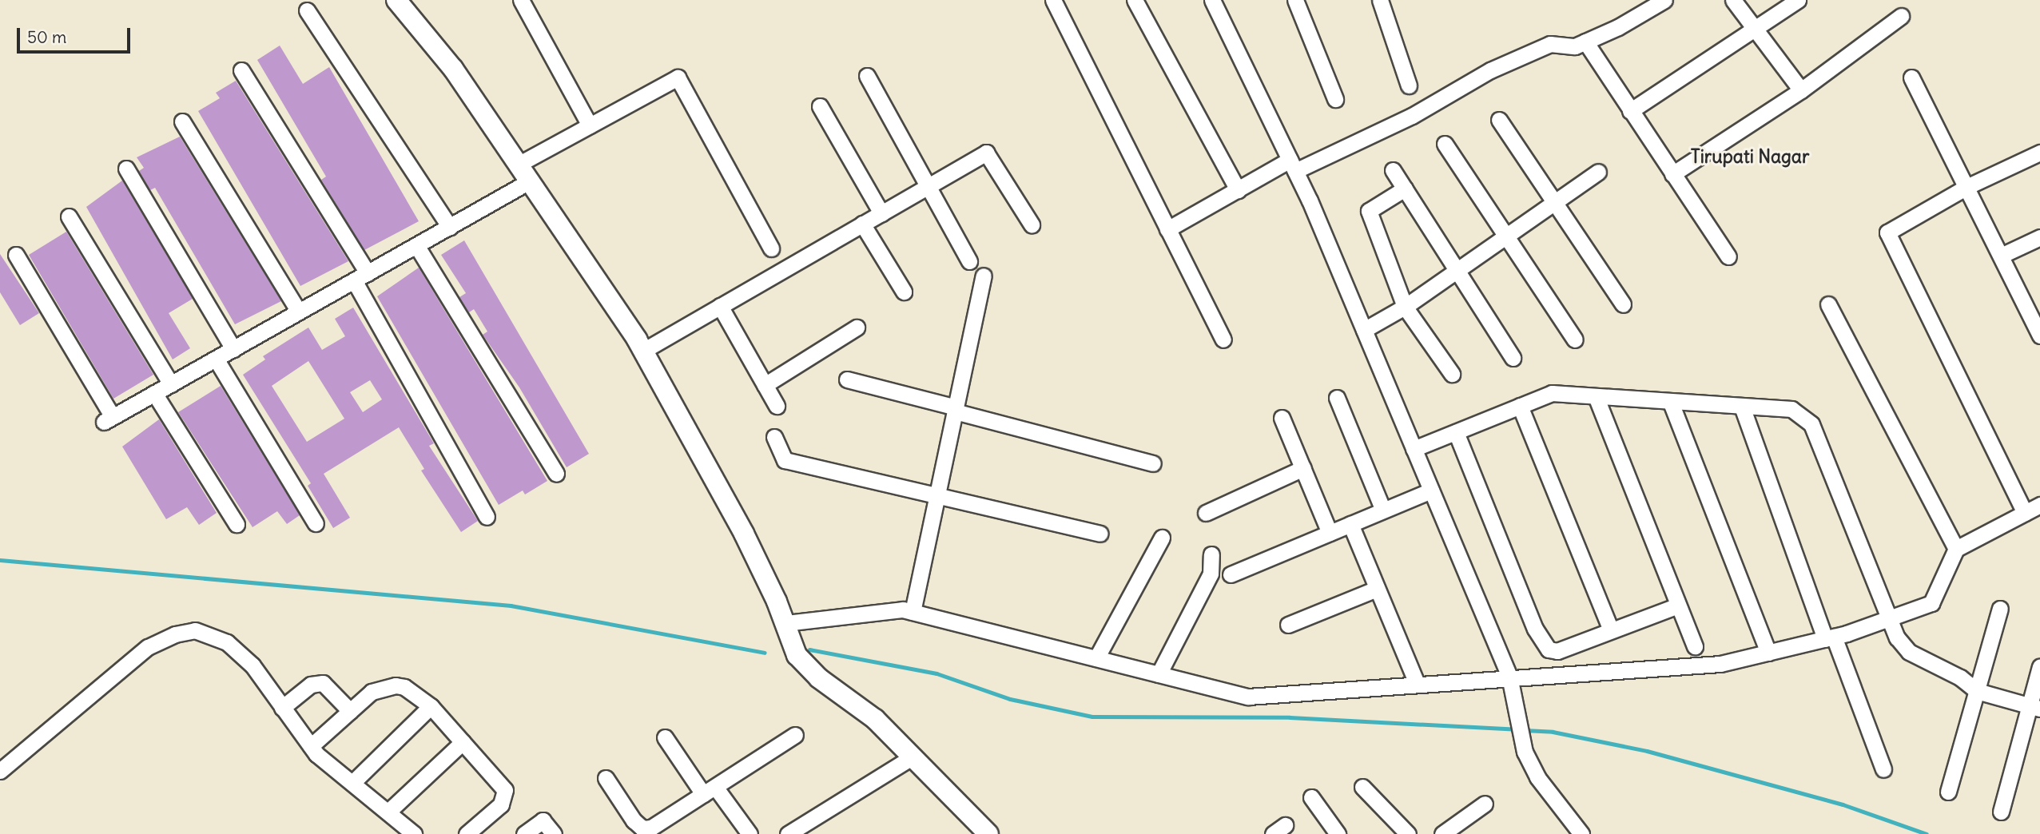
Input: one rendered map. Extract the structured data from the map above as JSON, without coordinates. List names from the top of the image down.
{
  "districts": ["Tirupati Nagar"],
  "scale_bar": "50 m"
}
